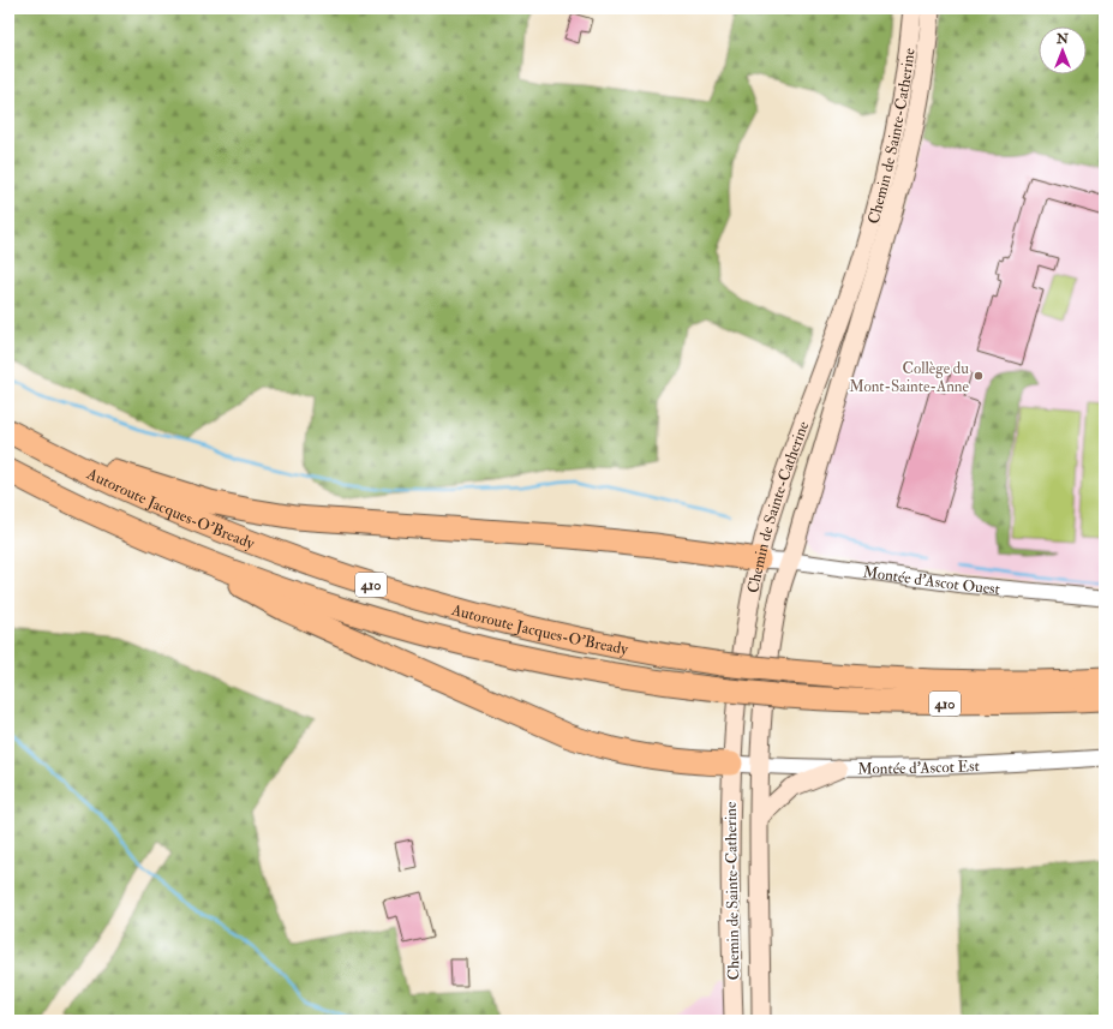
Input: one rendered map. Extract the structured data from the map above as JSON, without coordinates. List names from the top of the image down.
{
  "streets": {
    "highway": ["Autoroute Jacques-O'Bready", "410"],
    "main road": ["Chemin de Sainte-Catherine"],
    "street": ["Montée d'Ascot Ouest", "Montée d'Ascot Est"]
  },
  "crossings": [
    ["Chemin de Sainte-Catherine", "Montée d'Ascot Ouest"],
    ["Chemin de Sainte-Catherine", "Montée d'Ascot Est"]
  ],
  "places": ["Collège du Mont-Sainte-Anne"],
  "north": "top"
}
